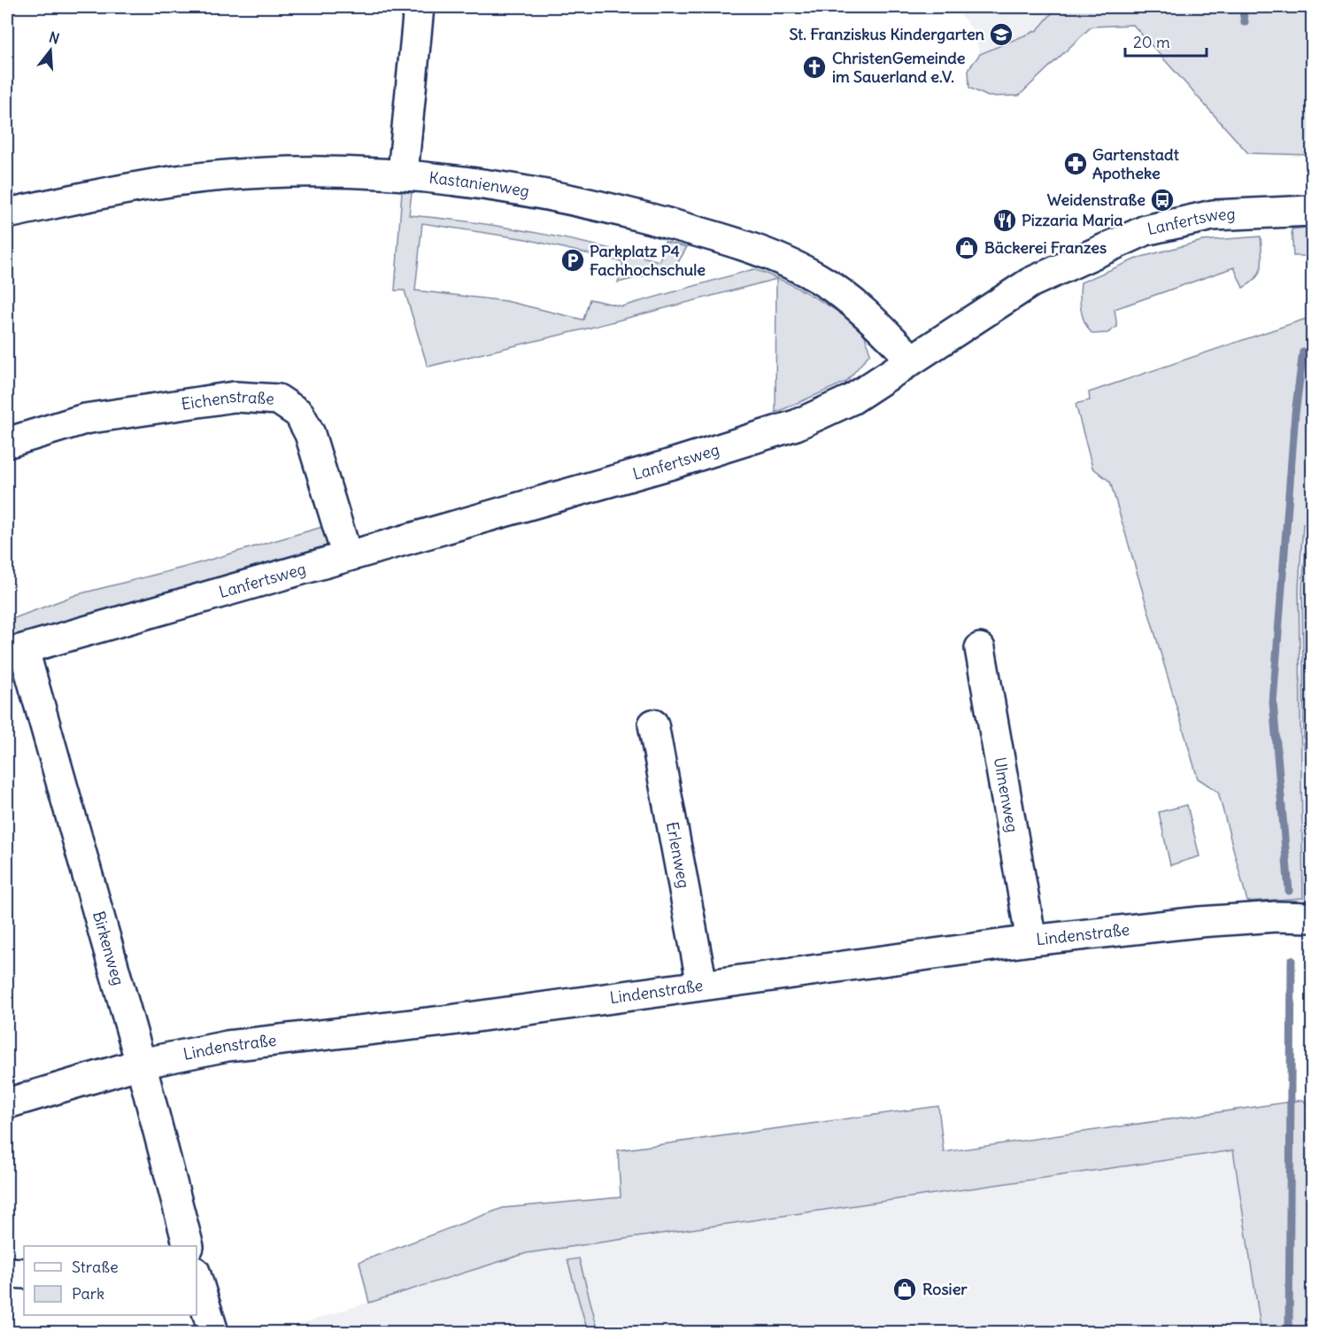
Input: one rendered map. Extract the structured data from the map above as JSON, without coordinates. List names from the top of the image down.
{
  "streets": {
    "street": [
      "Kastanienweg",
      "Lanfertsweg",
      "Eichenstraße",
      "Ulmenweg",
      "Erlenweg",
      "Lindenstraße",
      "Birkenweg"
    ]
  },
  "crossings": [
    ["Kastanienweg", "Lanfertsweg"],
    ["Lanfertsweg", "Eichenstraße"],
    ["Lanfertsweg", "Birkenweg"],
    ["Ulmenweg", "Lindenstraße"],
    ["Erlenweg", "Lindenstraße"],
    ["Lindenstraße", "Birkenweg"]
  ],
  "places": {
    "school or university": ["St. Franziskus Kindergarten"],
    "church": ["ChristenGemeinde im Sauerland e.V."],
    "pharmacy": ["Gartenstadt Apotheke"],
    "bus stop": ["Weidenstraße"],
    "restaurant": ["Pizzaria Maria"],
    "shop": ["Bäckerei Franzes", "Rosier"],
    "parking": ["Parkplatz P4 Fachhochschule"]
  },
  "legend": ["Straße", "Park"],
  "scale_bar": "20 m",
  "north": "top"
}
